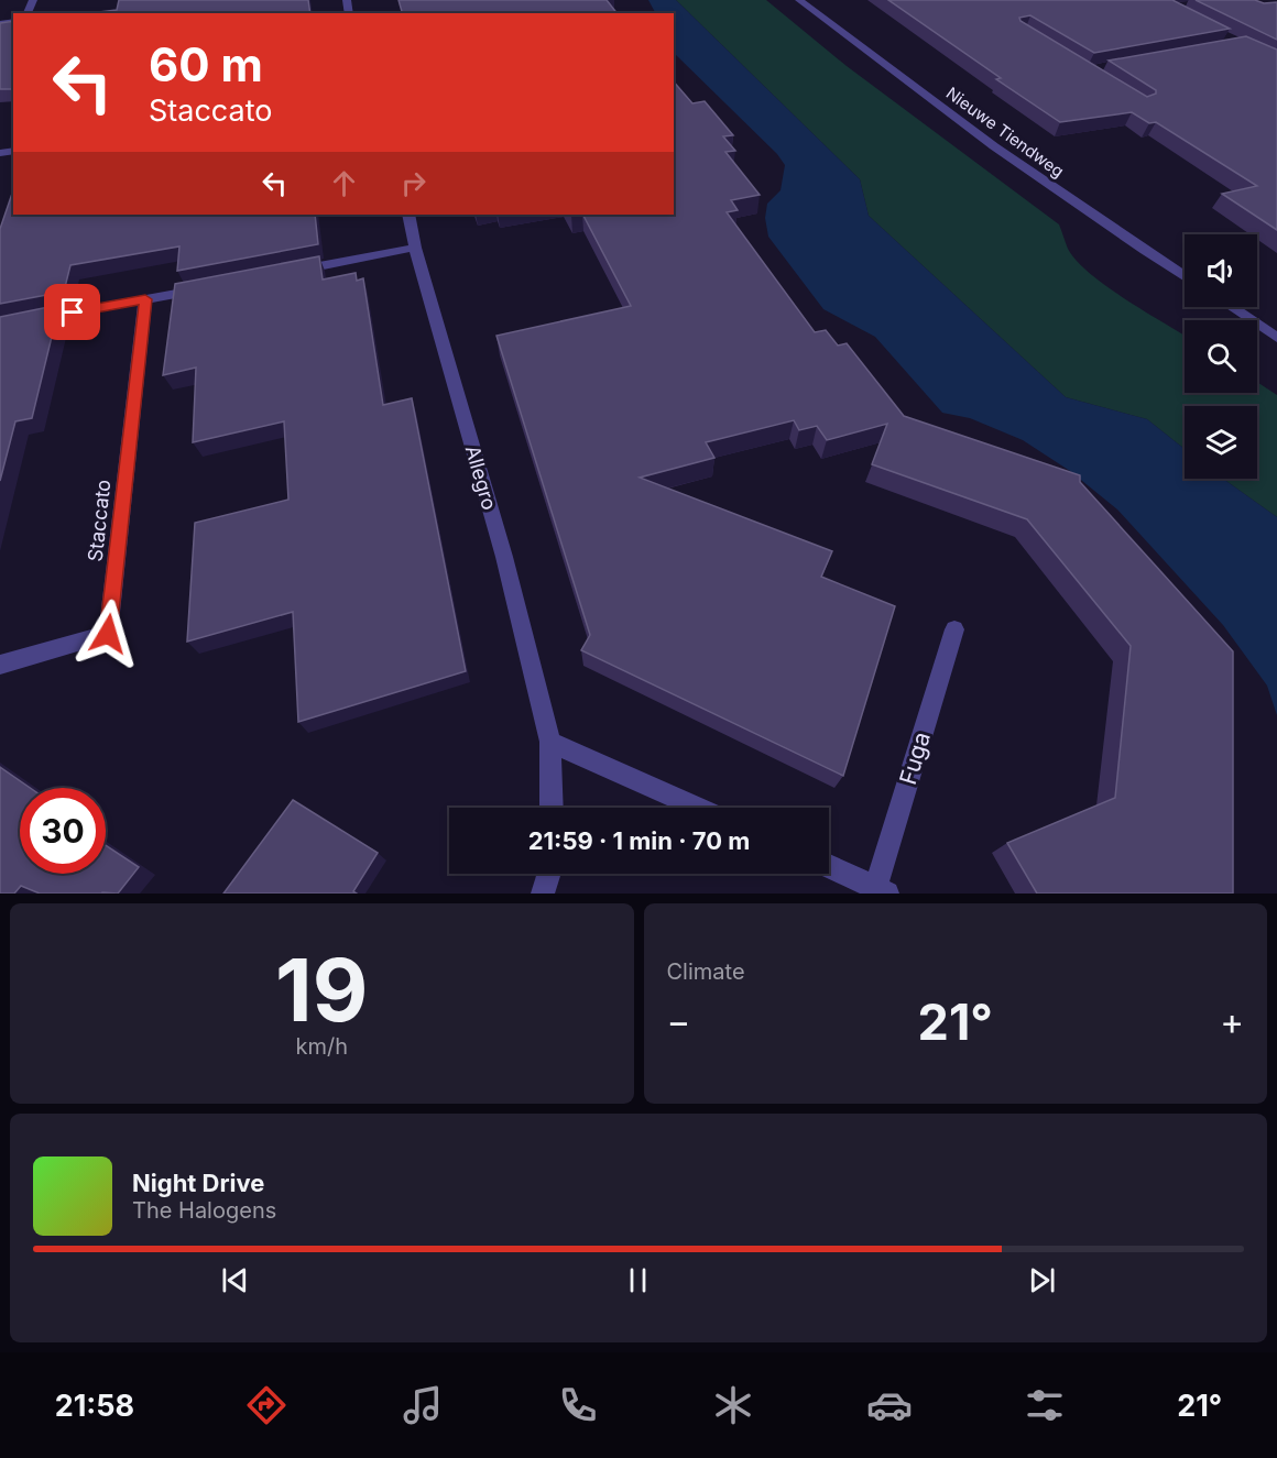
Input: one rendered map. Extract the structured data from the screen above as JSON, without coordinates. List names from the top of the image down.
{
  "streets": {
    "street": [
      "Nieuwe Tiendweg",
      "Allegro",
      "Staccato",
      "Fuga"
    ]
  },
  "page": {
    "turn": ["60 m", "Staccato"],
    "limit": "30",
    "trip": "21:59 · 1 min · 70 m",
    "tile": [
      ["19", "km/h"],
      "Climate"
    ],
    "heat": ["−", "21°", "+"],
    "song": ["Night Drive", "The Halogens"],
    "tabs": ["21:58", "21°"]
  }
}
